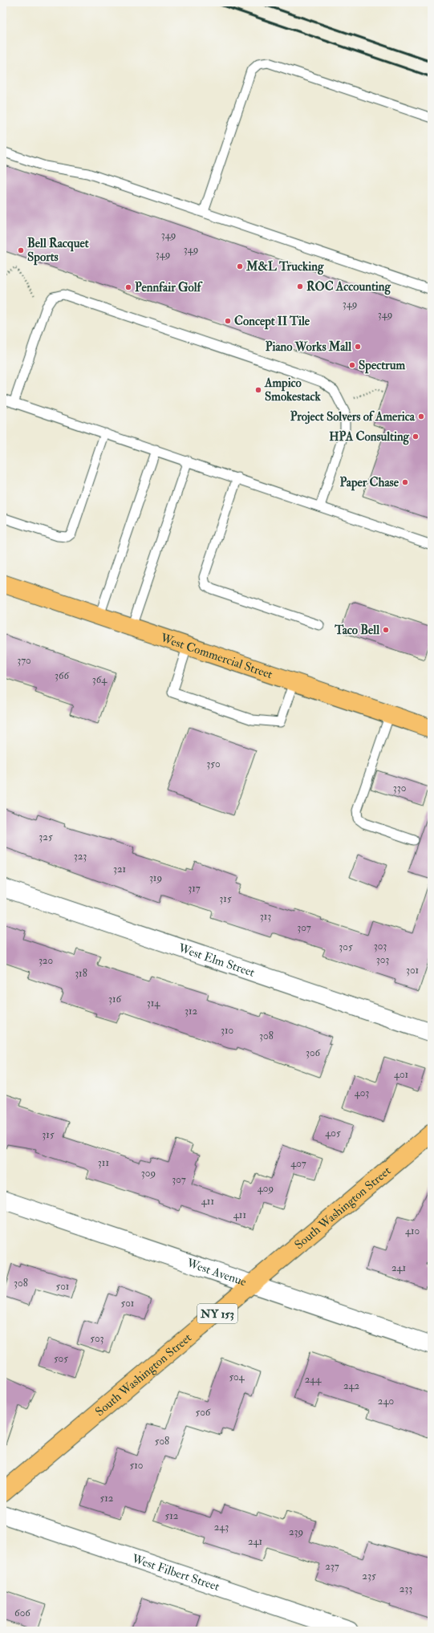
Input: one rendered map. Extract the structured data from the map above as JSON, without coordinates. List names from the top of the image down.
{
  "streets": {
    "main road": ["West Commercial Street", "South Washington Street", "NY 153"],
    "street": ["West Elm Street", "West Avenue", "West Filbert Street"]
  },
  "crossings": [
    ["South Washington Street", "West Avenue"]
  ],
  "places": [
    "Bell Racquet Sports",
    "M&L Trucking",
    "ROC Accounting",
    "Pennfair Golf",
    "Concept II Tile",
    "Piano Works Mall",
    "Spectrum",
    "Ampico Smokestack",
    "Project Solvers of America",
    "HPA Consulting",
    "Paper Chase",
    "Taco Bell"
  ],
  "house_numbers": [
    "349",
    "349",
    "349",
    "349",
    "349",
    "370",
    "366",
    "364",
    "350",
    "330",
    "325",
    "323",
    "321",
    "319",
    "317",
    "315",
    "313",
    "307",
    "303",
    "305",
    "303",
    "320",
    "301",
    "318",
    "316",
    "314",
    "312",
    "310",
    "308",
    "306",
    "401",
    "403",
    "405",
    "315",
    "311",
    "407",
    "309",
    "307",
    "409",
    "411",
    "411",
    "410",
    "241",
    "308",
    "501",
    "501",
    "503",
    "505",
    "504",
    "244",
    "242",
    "240",
    "506",
    "508",
    "510",
    "512",
    "512",
    "243",
    "239",
    "241",
    "237",
    "235",
    "233",
    "606"
  ]
}
